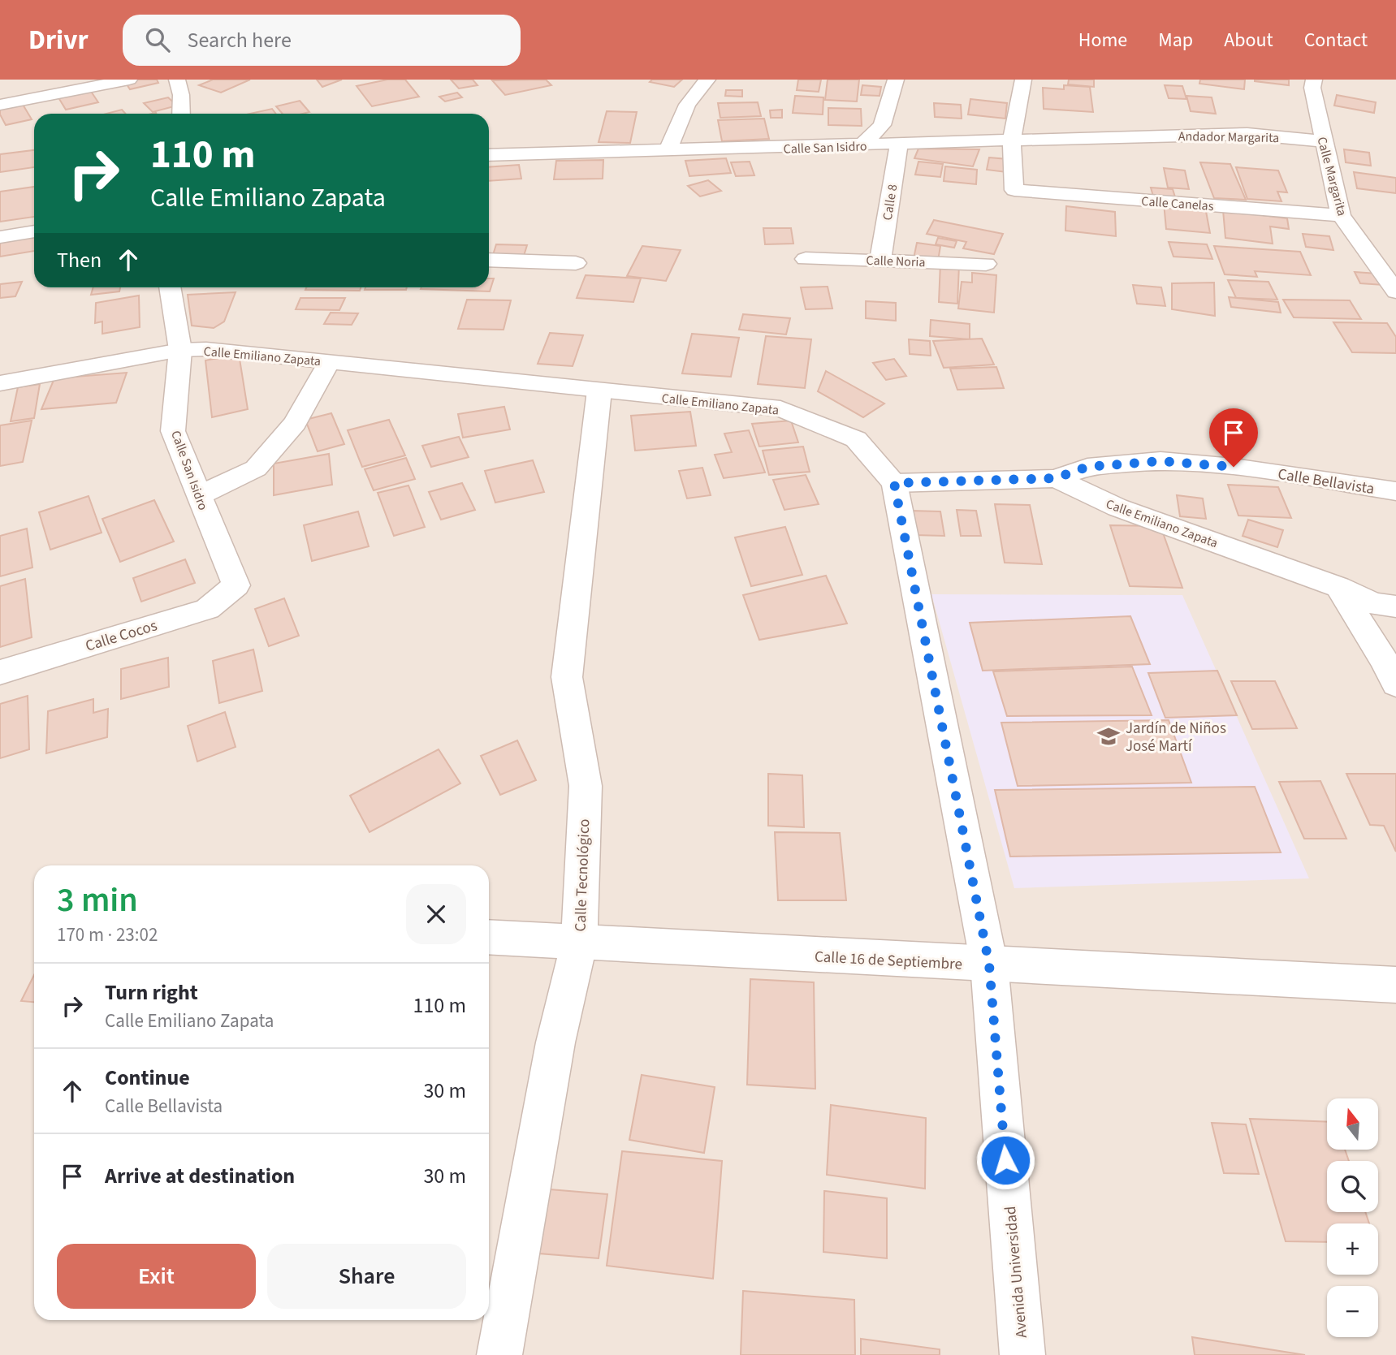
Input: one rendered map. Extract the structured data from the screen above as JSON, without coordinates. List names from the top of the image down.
{
  "streets": {
    "street": [
      "Andador Margarita",
      "Calle San Isidro",
      "Calle Margarita",
      "Calle 8",
      "Calle Canelas",
      "Calle Noria",
      "Calle Emiliano Zapata",
      "Calle Bellavista",
      "Calle Cocos",
      "Calle Tecnológico",
      "Calle 16 de Septiembre",
      "Avenida Universidad"
    ]
  },
  "crossings": [
    ["Andador Margarita", "Calle San Isidro"],
    ["Andador Margarita", "Calle Margarita"],
    ["Calle San Isidro", "Calle 8"],
    ["Calle San Isidro", "Calle Canelas"],
    ["Calle San Isidro", "Calle Emiliano Zapata"],
    ["Calle San Isidro", "Calle Cocos"],
    ["Calle Margarita", "Calle Canelas"],
    ["Calle 8", "Calle Noria"],
    ["Calle Emiliano Zapata", "Calle Bellavista"],
    ["Calle Emiliano Zapata", "Calle Tecnológico"],
    ["Calle Emiliano Zapata", "Avenida Universidad"],
    ["Calle Tecnológico", "Calle 16 de Septiembre"],
    ["Calle 16 de Septiembre", "Avenida Universidad"]
  ],
  "places": {
    "school or university": ["Jardín de Niños José Martí"]
  },
  "north": "top",
  "page": {
    "header": "Drivr",
    "search": "Search here",
    "nav": [
      "Home",
      "Map",
      "About",
      "Contact"
    ],
    "turn": ["110 m", "Calle Emiliano Zapata"],
    "then": "Then",
    "heading": ["3 min", "170 m · 23:02"],
    "list": [
      {
        "name": "Turn right",
        "note": "Calle Emiliano Zapata",
        "value": "110 m"
      },
      {
        "name": "Continue",
        "note": "Calle Bellavista",
        "value": "30 m"
      },
      {
        "name": "Arrive at destination",
        "value": "30 m"
      }
    ],
    "map_buttons": ["+", "−"],
    "buttons": ["Exit", "Share"]
  }
}
